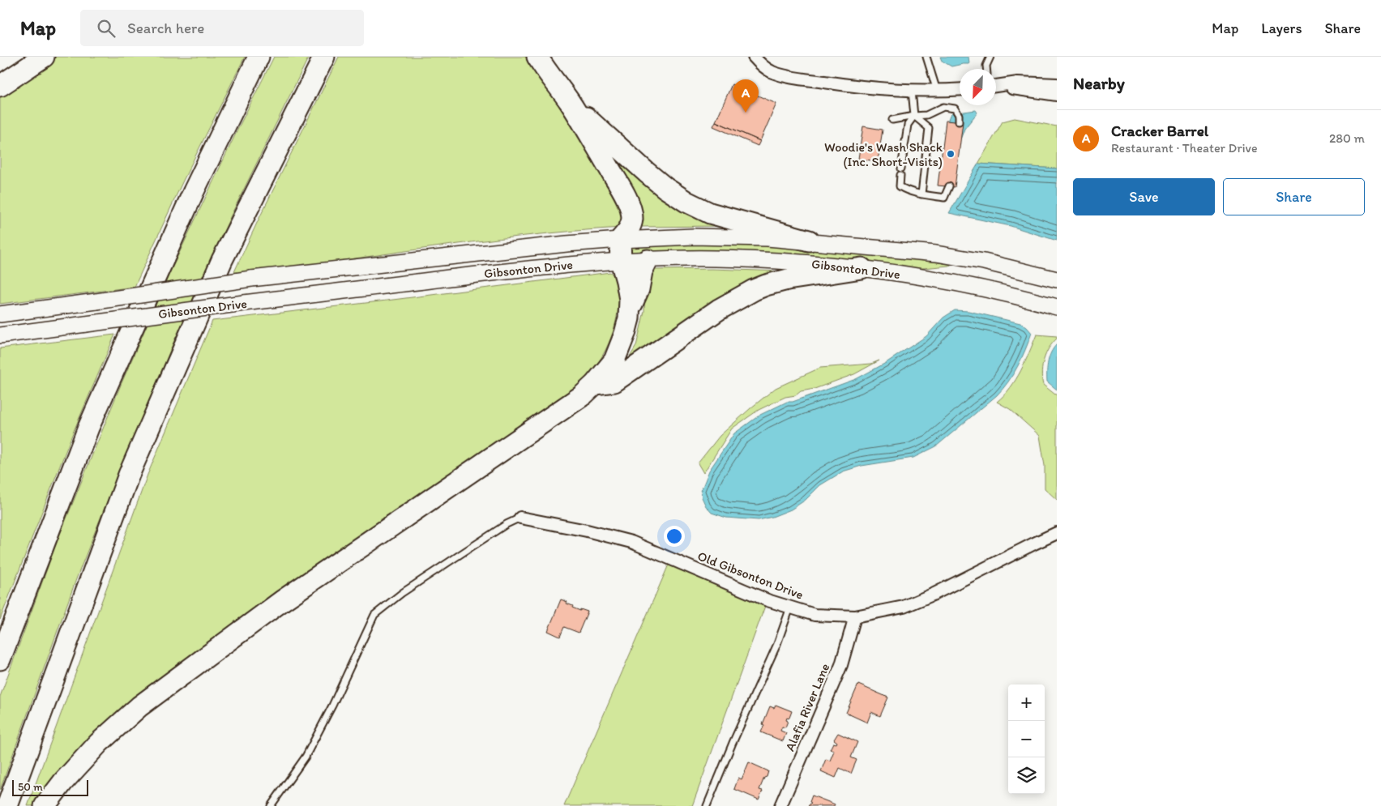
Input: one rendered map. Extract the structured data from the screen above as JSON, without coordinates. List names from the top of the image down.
{
  "streets": {
    "main road": ["Gibsonton Drive"],
    "street": ["Old Gibsonton Drive", "Alafia River Lane"]
  },
  "crossings": [
    ["Old Gibsonton Drive", "Alafia River Lane"]
  ],
  "places": ["Woodie's Wash Shack (Inc. Short-Visits)"],
  "scale_bar": "50 m",
  "north": "bottom left",
  "page": {
    "header": "Map",
    "search": "Search here",
    "nav": ["Map", "Layers", "Share"],
    "heading": "Nearby",
    "pins": "A",
    "list": [
      {
        "mark": "A",
        "name": "Cracker Barrel",
        "note": "Restaurant · Theater Drive",
        "value": "280 m"
      }
    ],
    "buttons": ["Save", "Share"],
    "map_buttons": ["+", "−"],
    "scale": "50 m"
  }
}
